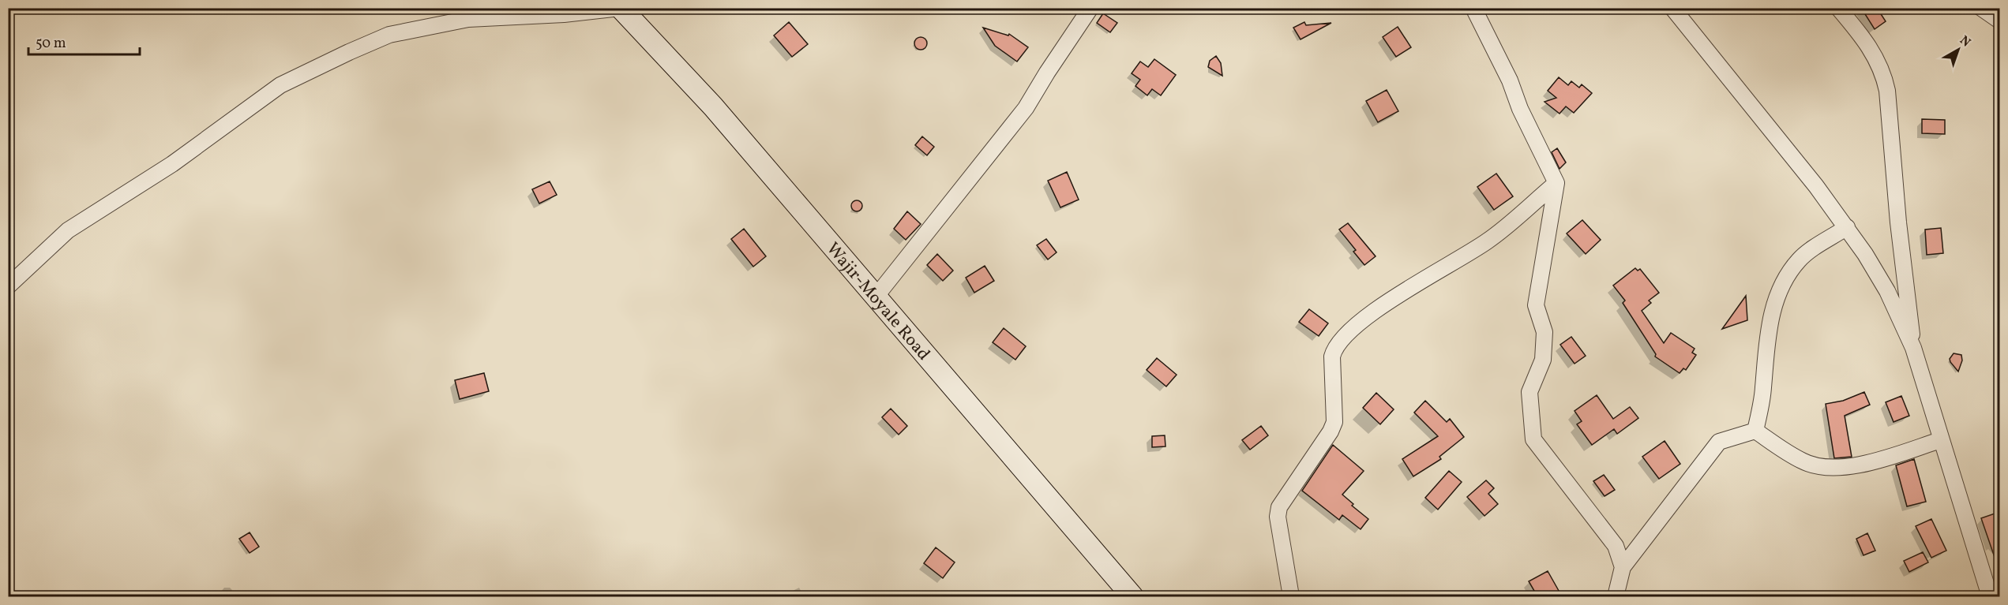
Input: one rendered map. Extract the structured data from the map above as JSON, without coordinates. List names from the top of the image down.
{
  "streets": {
    "main road": ["Wajir-Moyale Road"]
  },
  "scale_bar": "50 m",
  "north": "top right"
}
